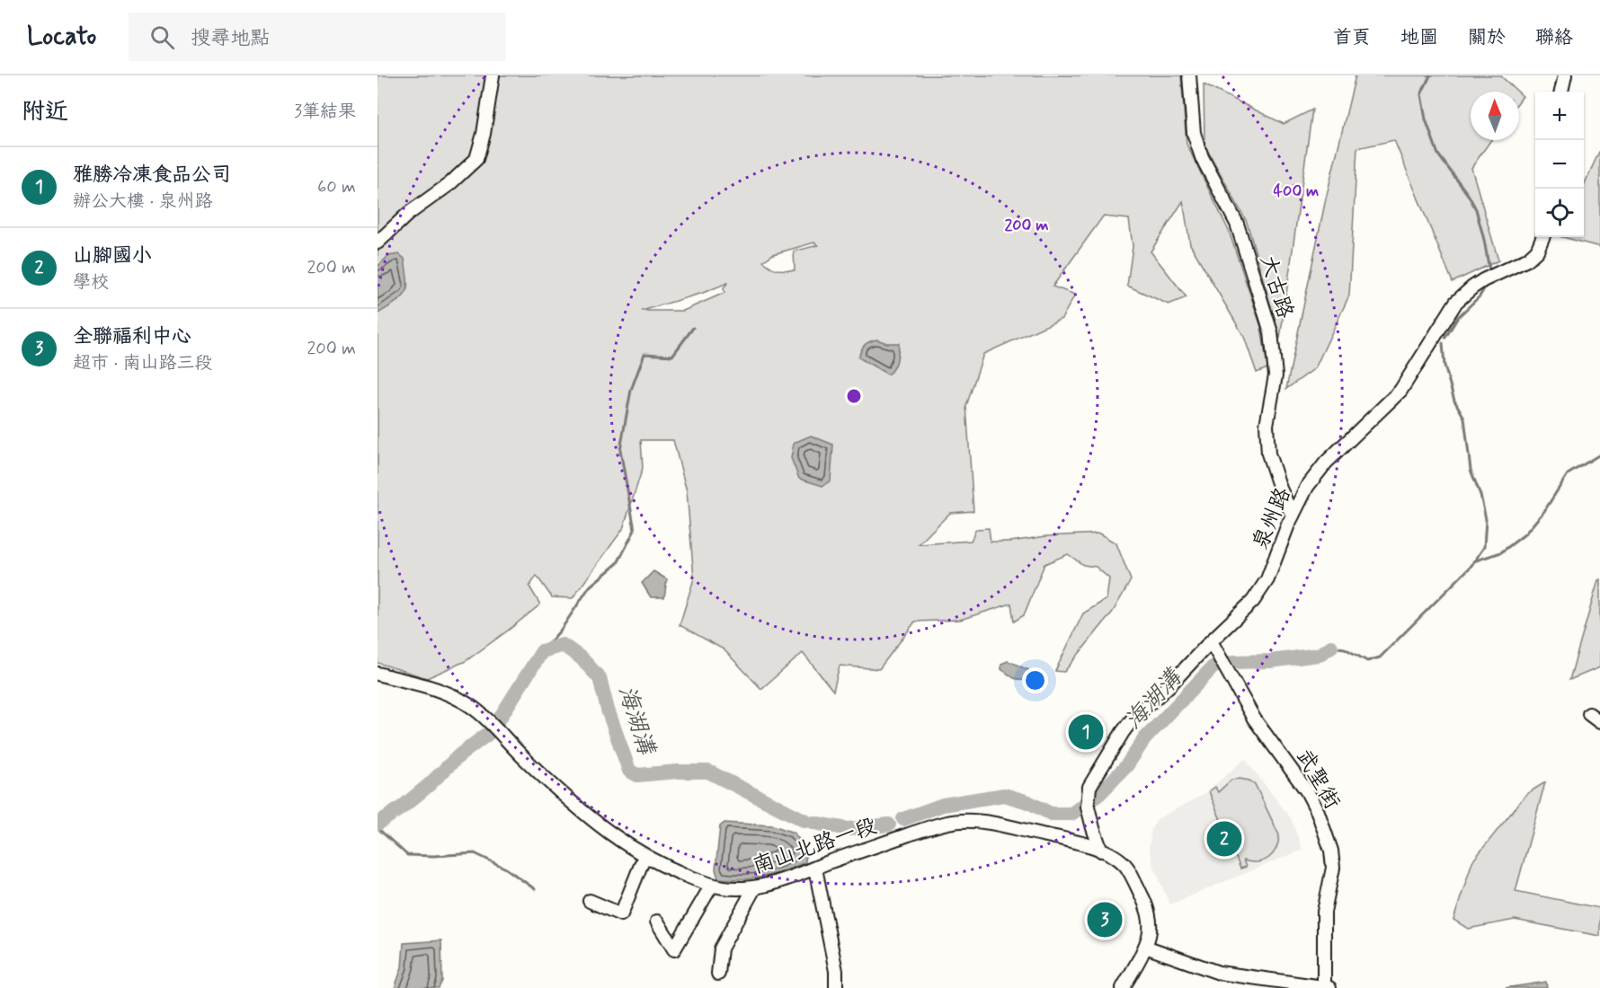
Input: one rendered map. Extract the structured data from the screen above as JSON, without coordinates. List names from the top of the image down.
{
  "streets": {
    "street": [
      "大古路",
      "泉州路",
      "武聖街",
      "南山北路一段"
    ]
  },
  "crossings": [
    ["大古路", "泉州路"],
    ["泉州路", "武聖街"],
    ["泉州路", "南山北路一段"]
  ],
  "water": ["海湖溝"],
  "north": "top",
  "page": {
    "header": "Locato",
    "search": "搜尋地點",
    "nav": [
      "首頁",
      "地圖",
      "關於",
      "聯絡"
    ],
    "heading": ["附近", "3筆結果"],
    "map_buttons": ["+", "−"],
    "list": [
      {
        "mark": "1",
        "name": "雅勝冷凍食品公司",
        "note": "辦公大樓 · 泉州路",
        "value": "60 m"
      },
      {
        "mark": "2",
        "name": "山腳國小",
        "note": "學校",
        "value": "200 m"
      },
      {
        "mark": "3",
        "name": "全聯福利中心",
        "note": "超市 · 南山路三段",
        "value": "200 m"
      }
    ],
    "pins": ["1", "2", "3"]
  },
  "rings": ["400 m", "200 m"]
}
